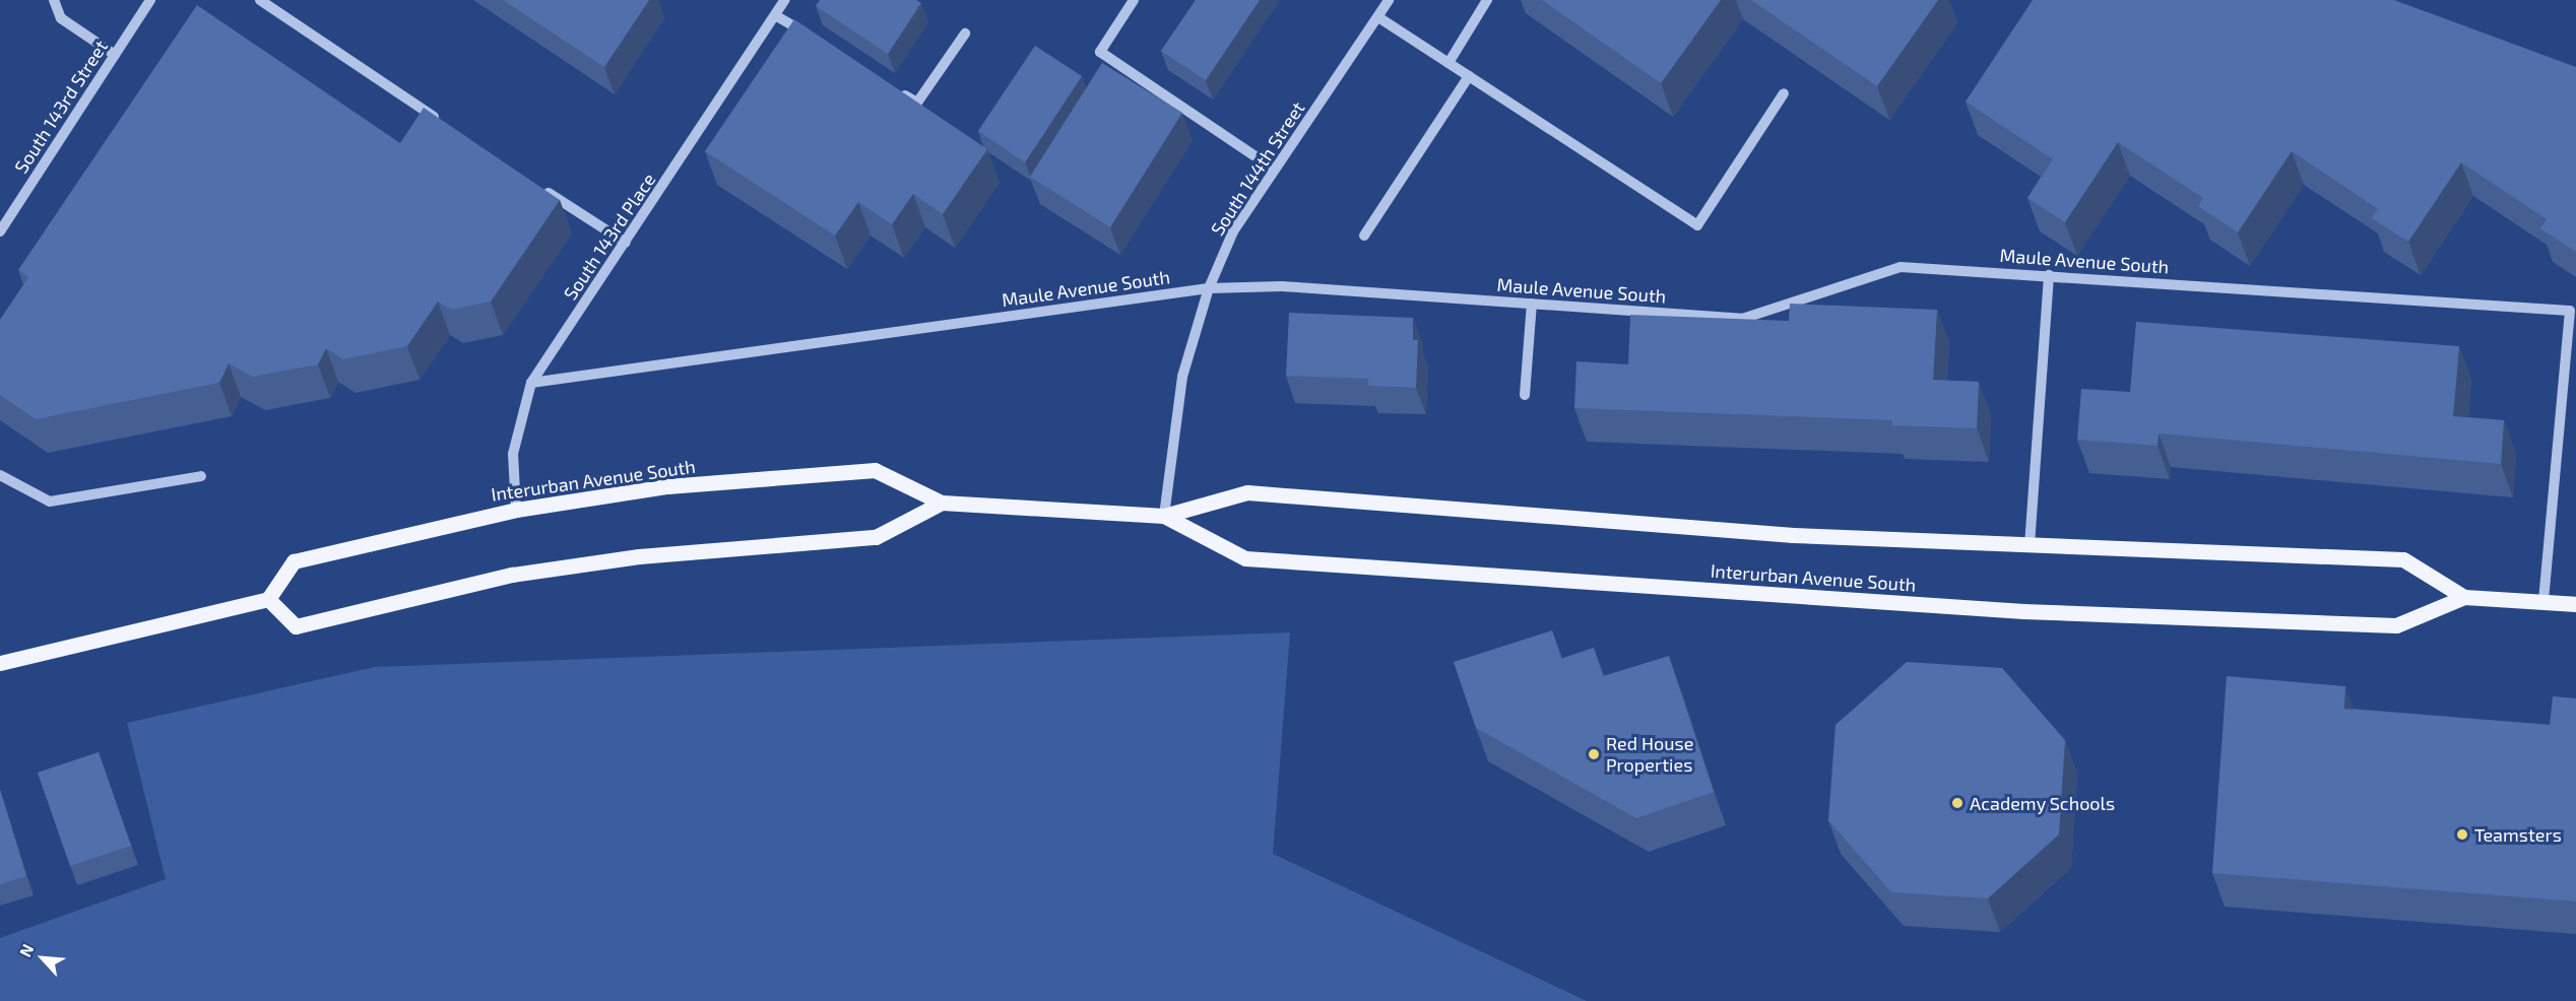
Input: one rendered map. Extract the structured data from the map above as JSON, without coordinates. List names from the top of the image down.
{
  "streets": {
    "main road": ["Interurban Avenue South"],
    "street": [
      "South 143rd Street",
      "South 144th Street",
      "South 143rd Place",
      "Maule Avenue South"
    ]
  },
  "crossings": [
    ["South 144th Street", "Maule Avenue South"],
    ["South 144th Street", "Interurban Avenue South"],
    ["South 143rd Place", "Maule Avenue South"],
    ["South 143rd Place", "Interurban Avenue South"]
  ],
  "places": ["Red House Properties", "Academy Schools", "Teamsters"],
  "north": "top left"
}
